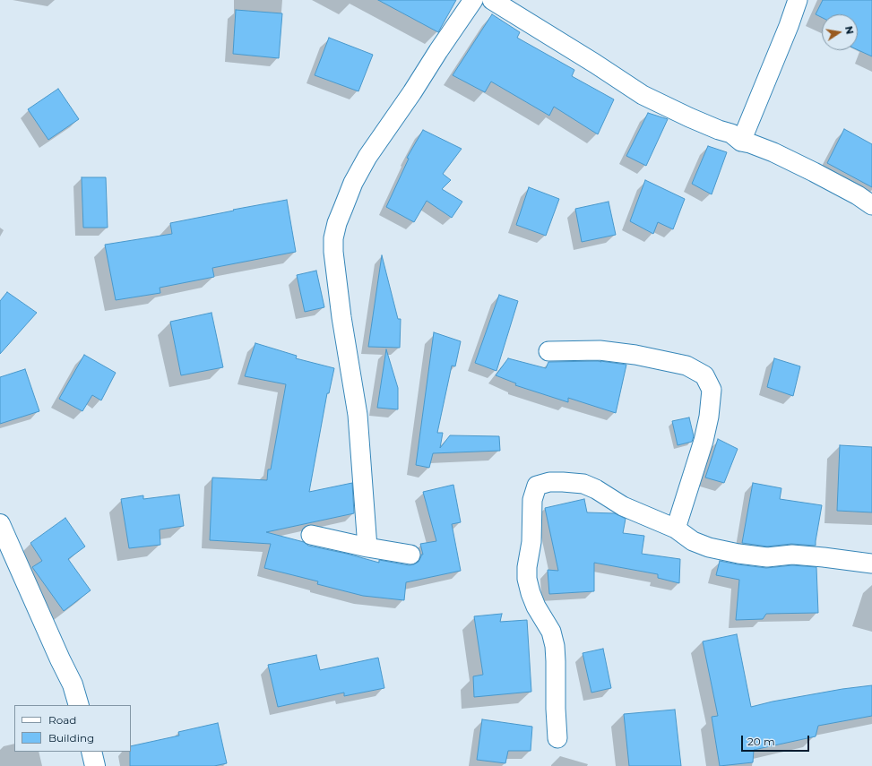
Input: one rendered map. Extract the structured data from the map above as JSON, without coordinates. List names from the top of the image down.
{
  "legend": ["Road", "Building"],
  "scale_bar": "20 m",
  "north": "right"
}
